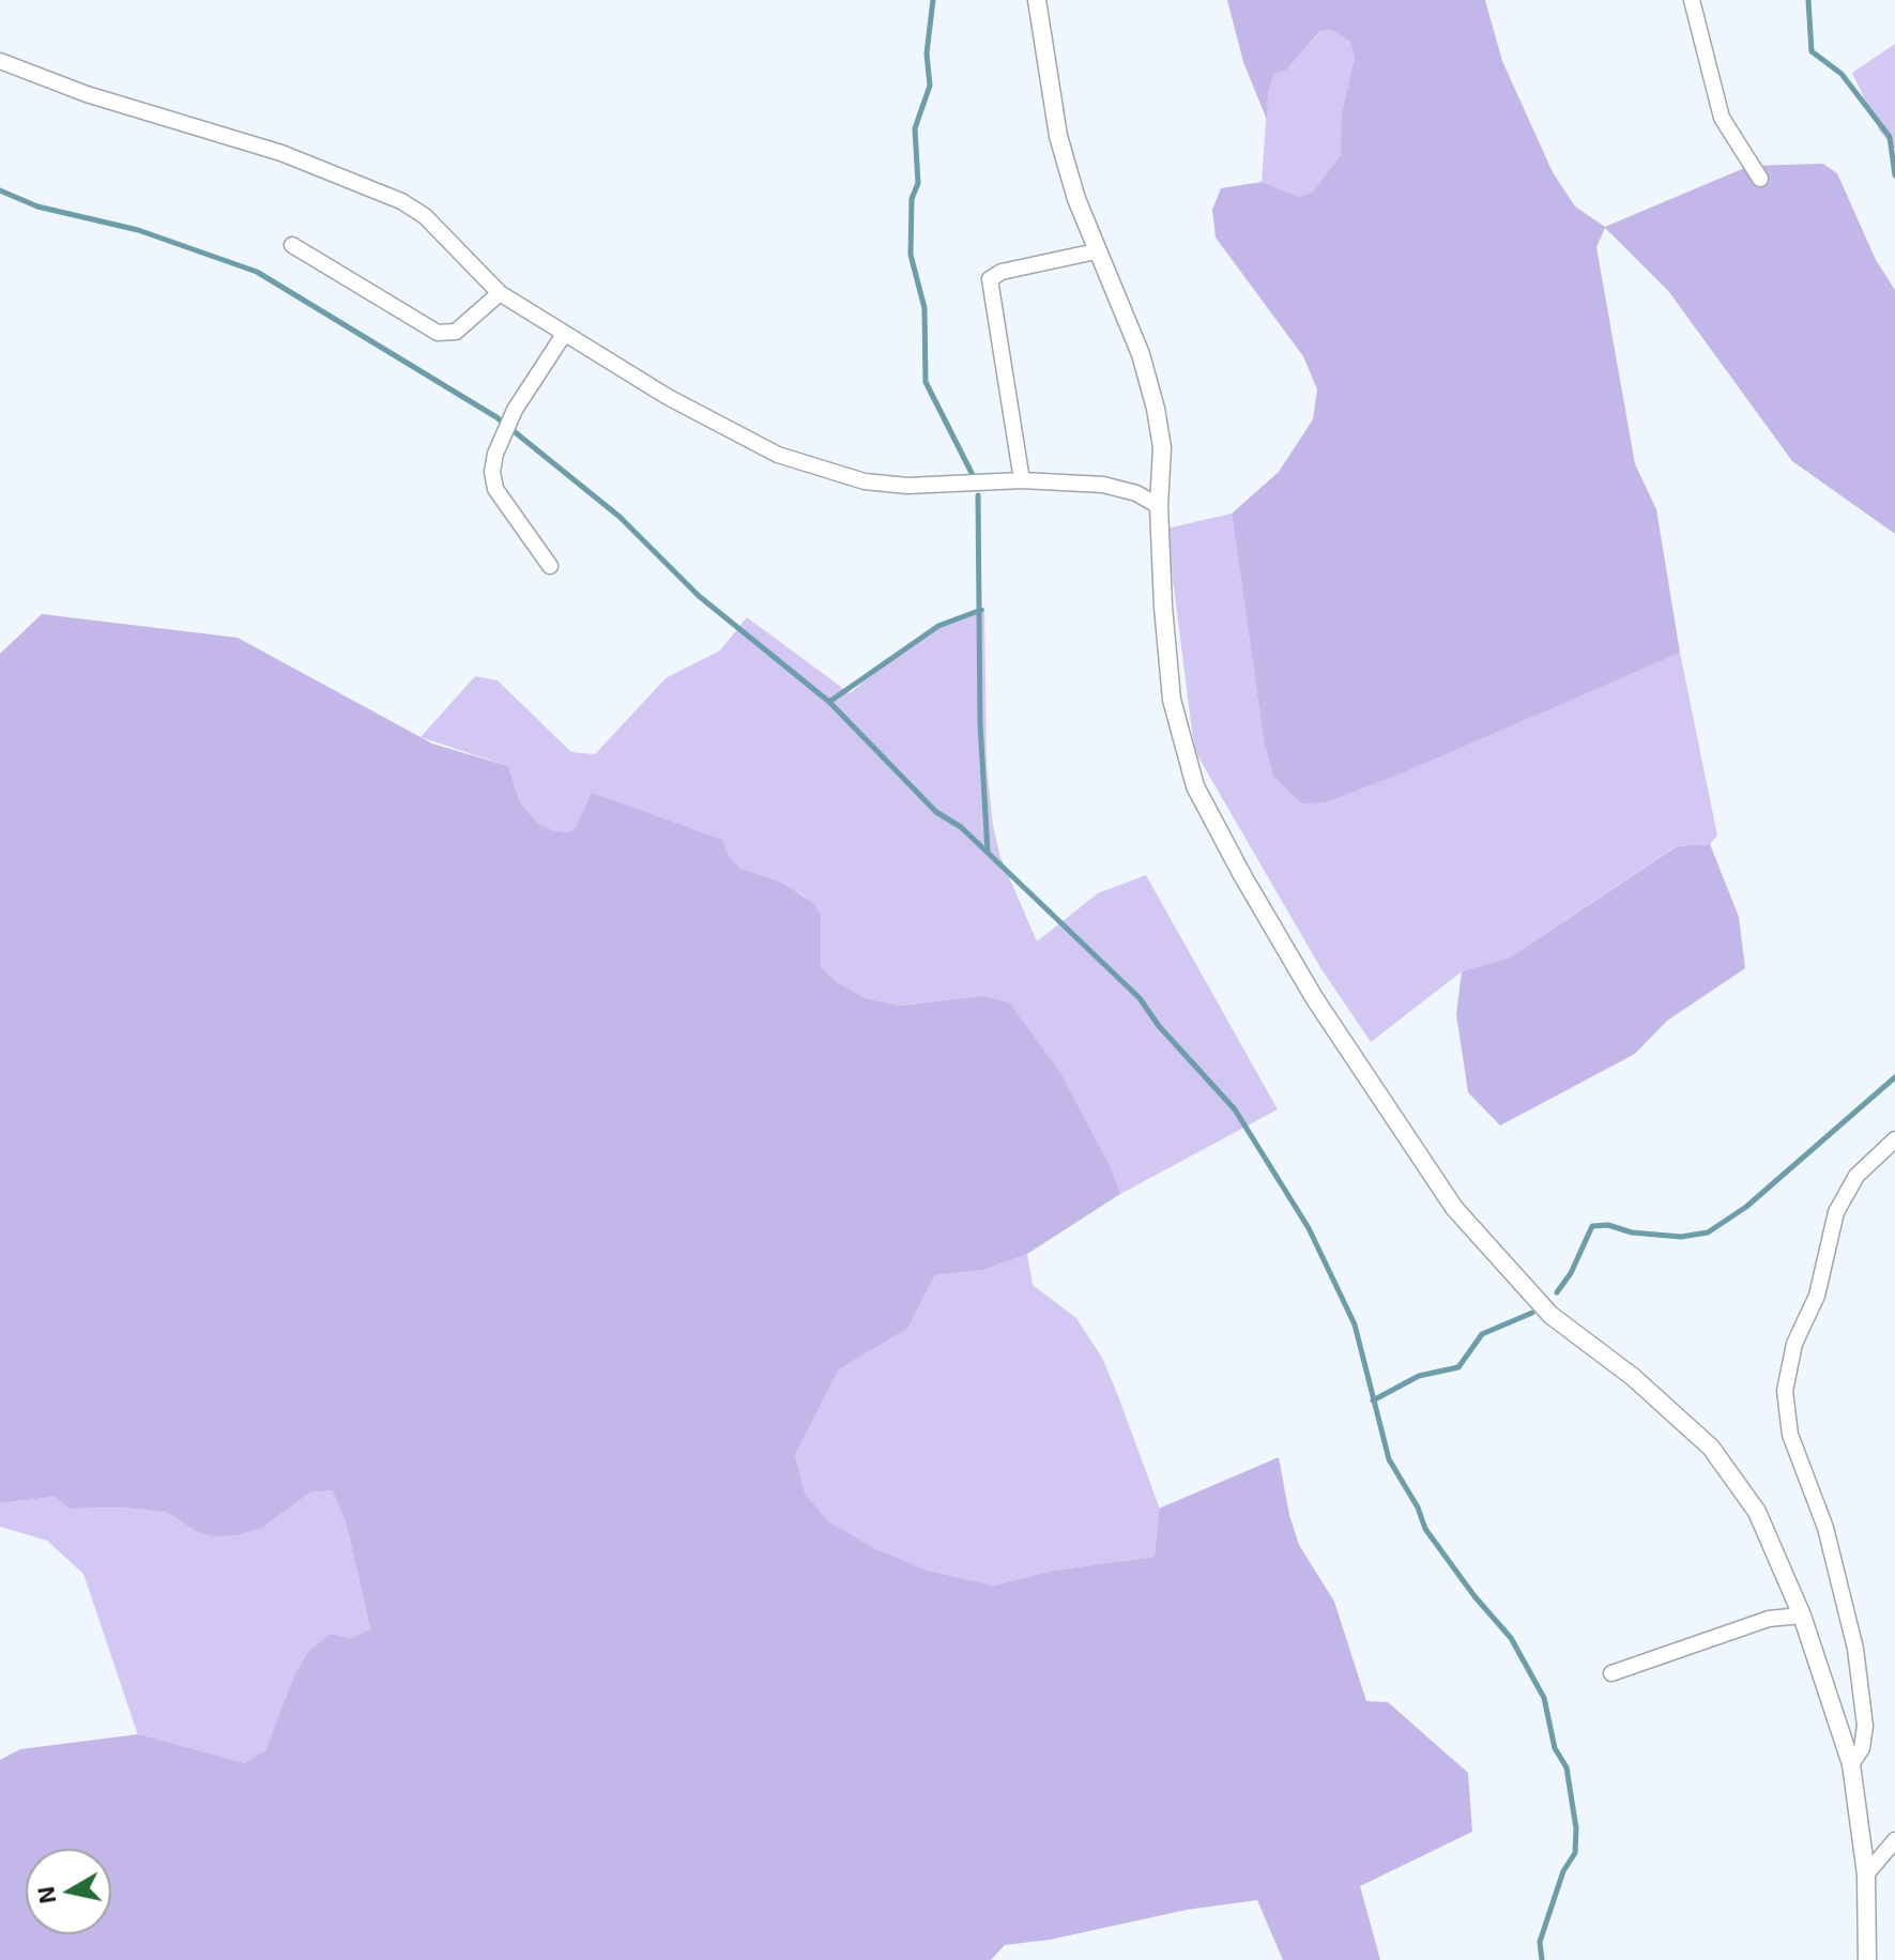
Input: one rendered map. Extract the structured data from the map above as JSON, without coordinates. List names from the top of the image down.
{
  "north": "left"
}
